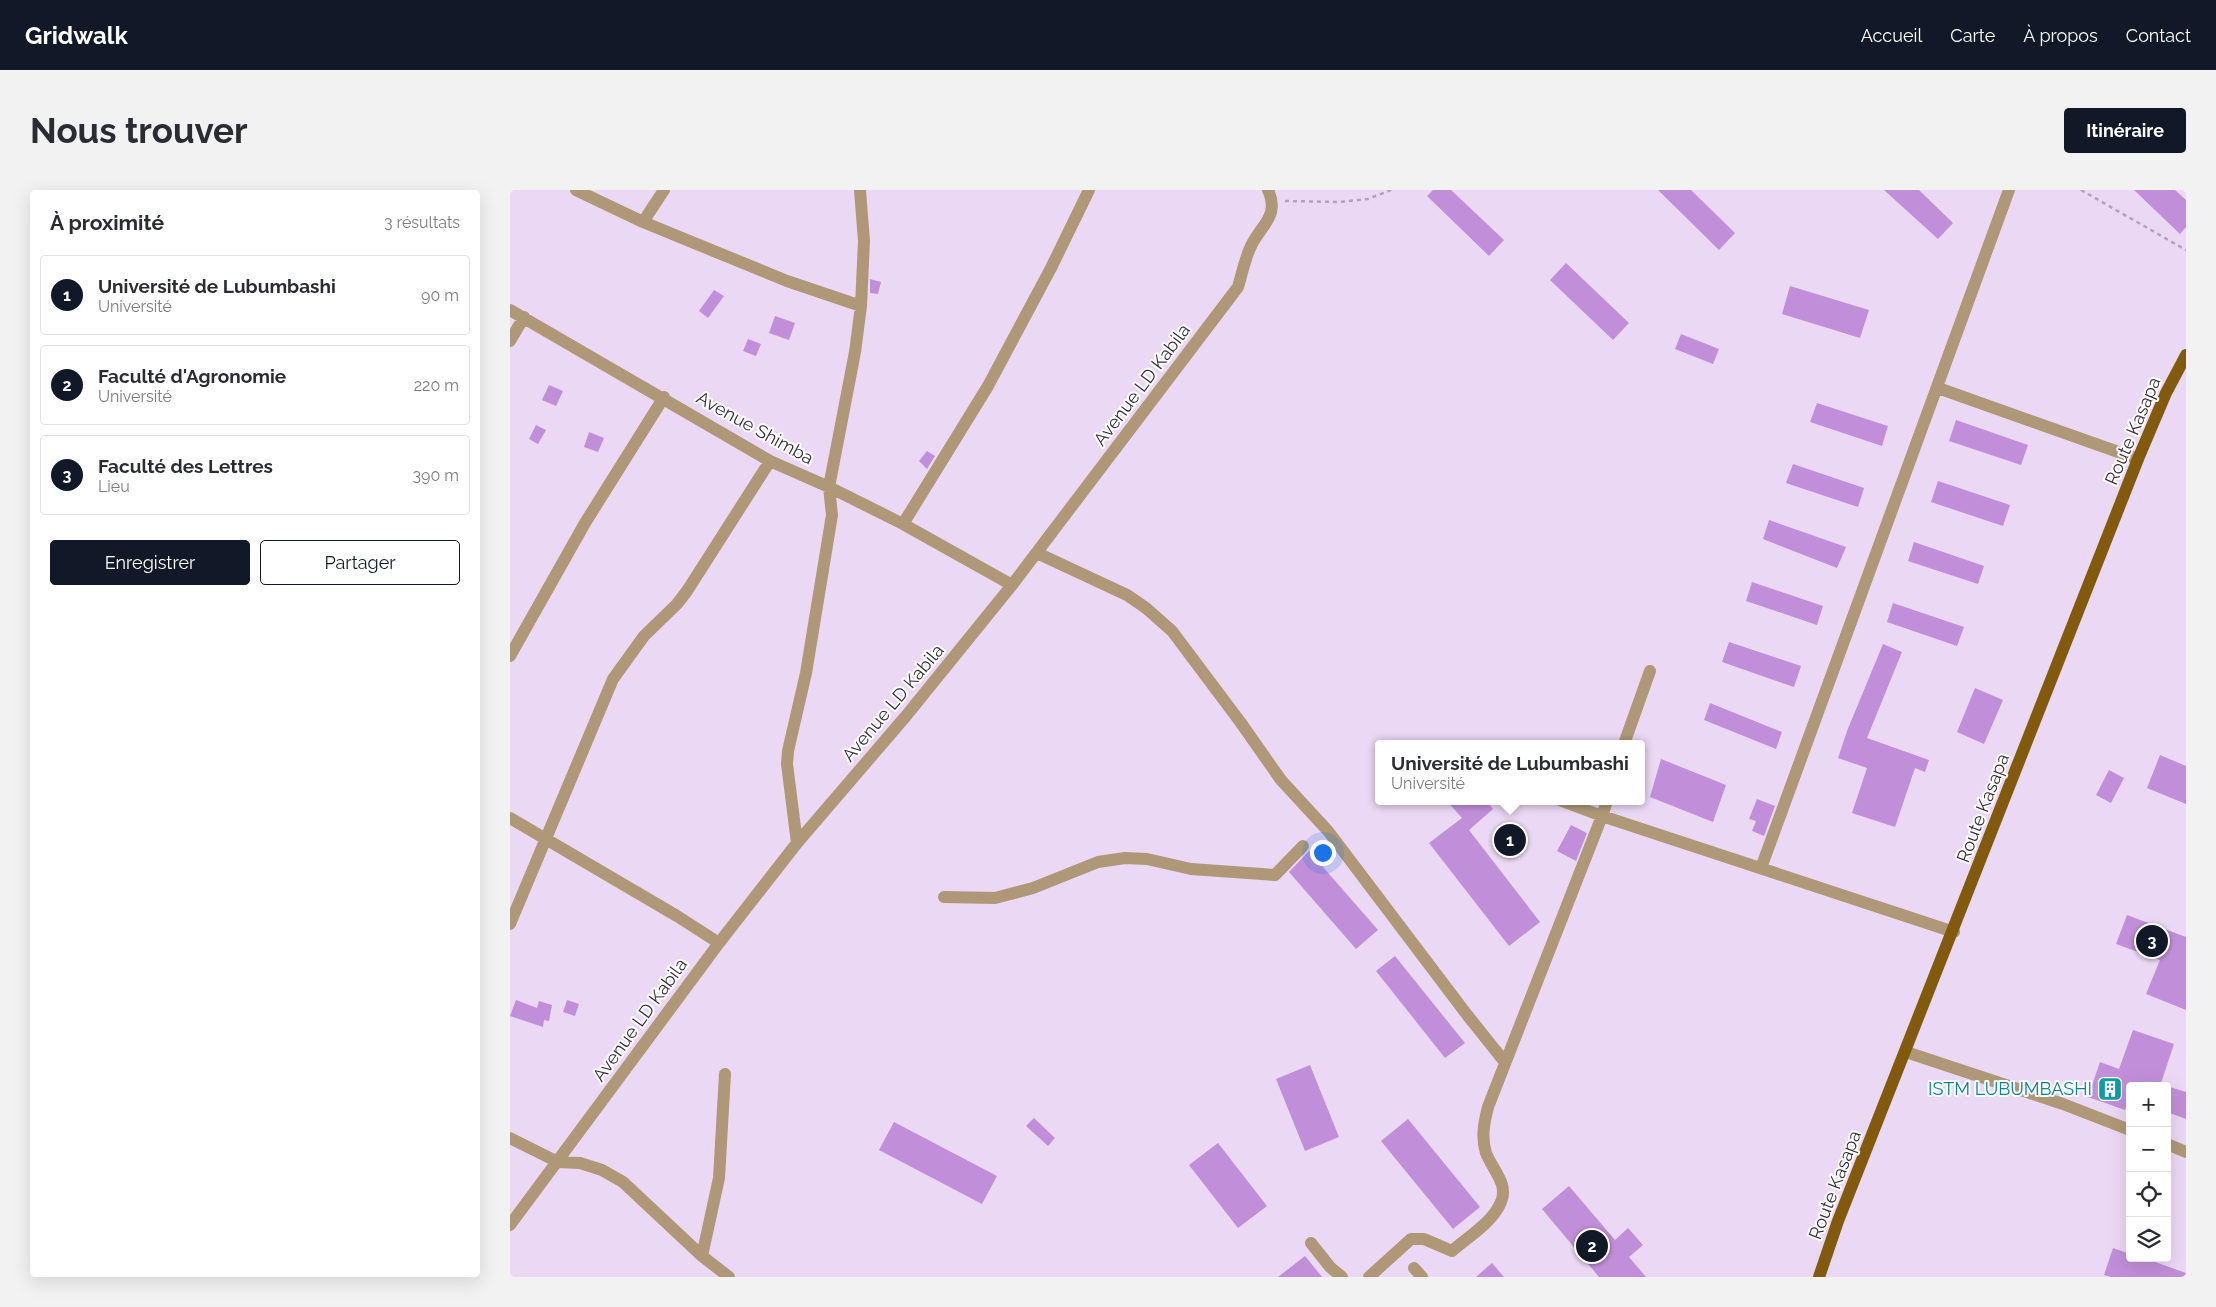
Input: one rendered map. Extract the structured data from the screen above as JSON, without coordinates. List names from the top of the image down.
{
  "streets": {
    "main road": ["Route Kasapa"],
    "street": ["Avenue LD Kabila", "Avenue Shimba"]
  },
  "crossings": [
    ["Avenue LD Kabila", "Avenue Shimba"]
  ],
  "places": {
    "building": ["ISTM LUBUMBASHI"]
  },
  "page": {
    "header": "Gridwalk",
    "nav": [
      "Accueil",
      "Carte",
      "À propos",
      "Contact"
    ],
    "buttons": [
      "Itinéraire",
      ["Enregistrer", "Partager"]
    ],
    "title": "Nous trouver",
    "heading": ["À proximité", "3 résultats"],
    "list": [
      {
        "mark": "1",
        "name": "Université de Lubumbashi",
        "note": "Université",
        "value": "90 m"
      },
      {
        "mark": "2",
        "name": "Faculté d'Agronomie",
        "note": "Université",
        "value": "220 m"
      },
      {
        "mark": "3",
        "name": "Faculté des Lettres",
        "note": "Lieu",
        "value": "390 m"
      }
    ],
    "popup": ["Université de Lubumbashi", "Université"],
    "pins": ["1", "3", "2"],
    "map_buttons": ["+", "−"]
  }
}
